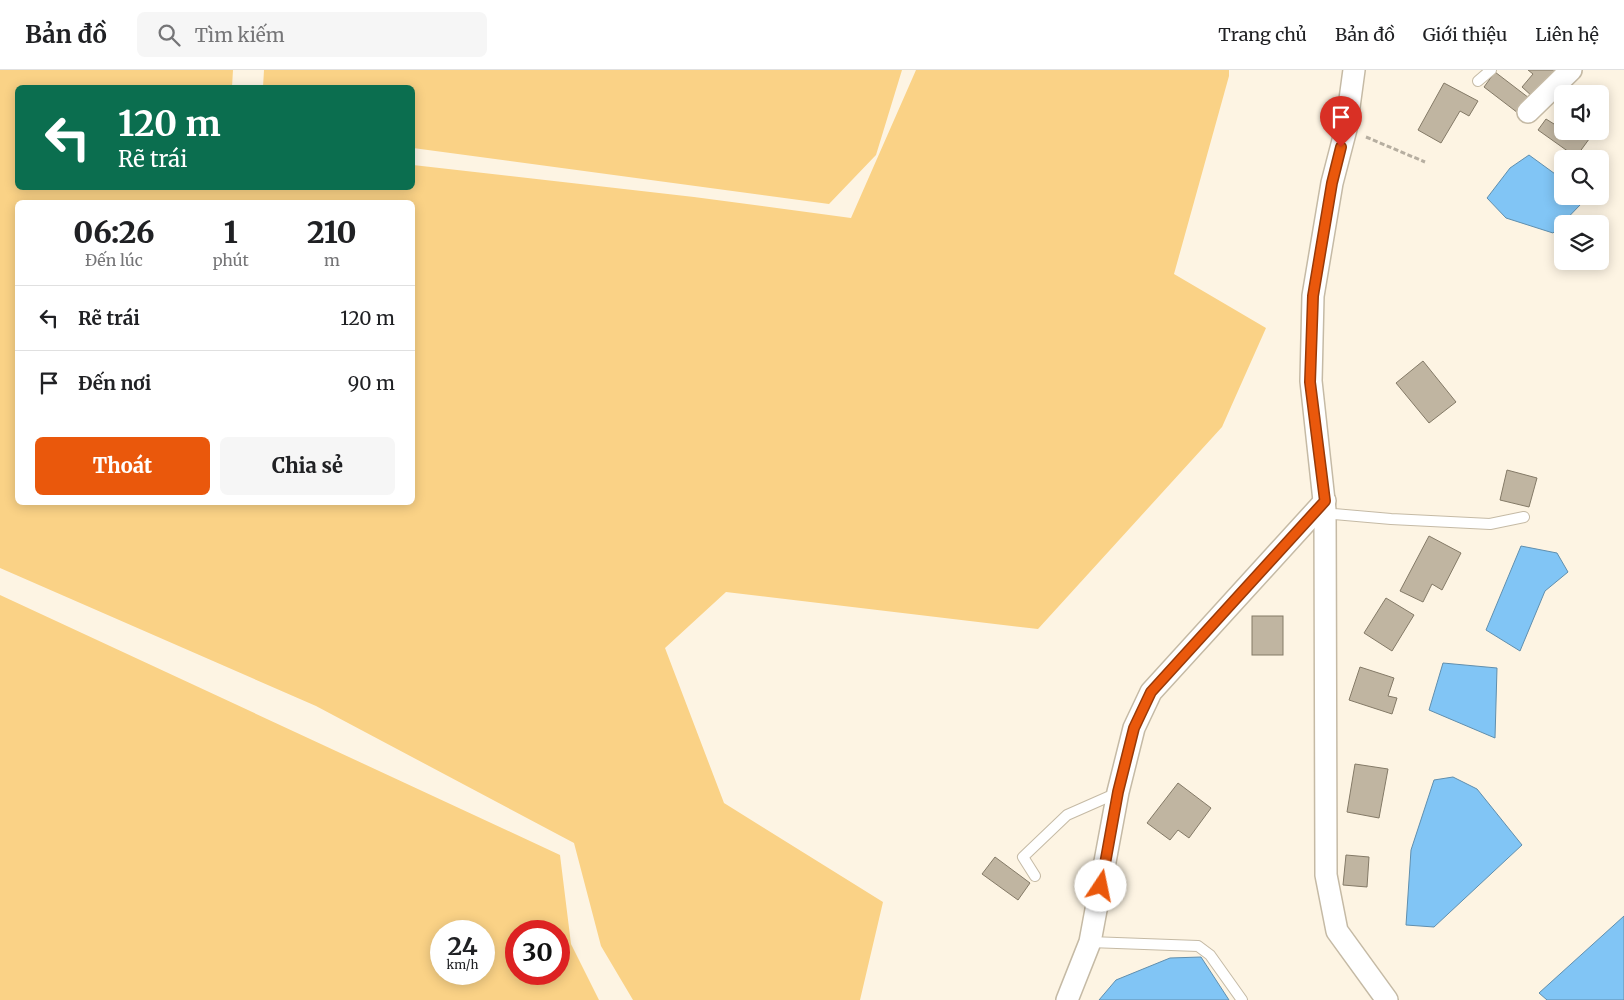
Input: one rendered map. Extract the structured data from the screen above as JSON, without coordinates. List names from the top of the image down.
{
  "page": {
    "header": "Bản đồ",
    "search": "Tìm kiếm",
    "nav": [
      "Trang chủ",
      "Bản đồ",
      "Giới thiệu",
      "Liên hệ"
    ],
    "turn": ["120 m", "Rẽ trái"],
    "eta": [
      "06:26",
      "Đến lúc",
      "1",
      "phút",
      "210",
      "m"
    ],
    "list": [
      {
        "name": "Rẽ trái",
        "value": "120 m"
      },
      {
        "name": "Đến nơi",
        "value": "90 m"
      }
    ],
    "buttons": ["Thoát", "Chia sẻ"],
    "speed": "24 km/h",
    "limit": "30"
  }
}
